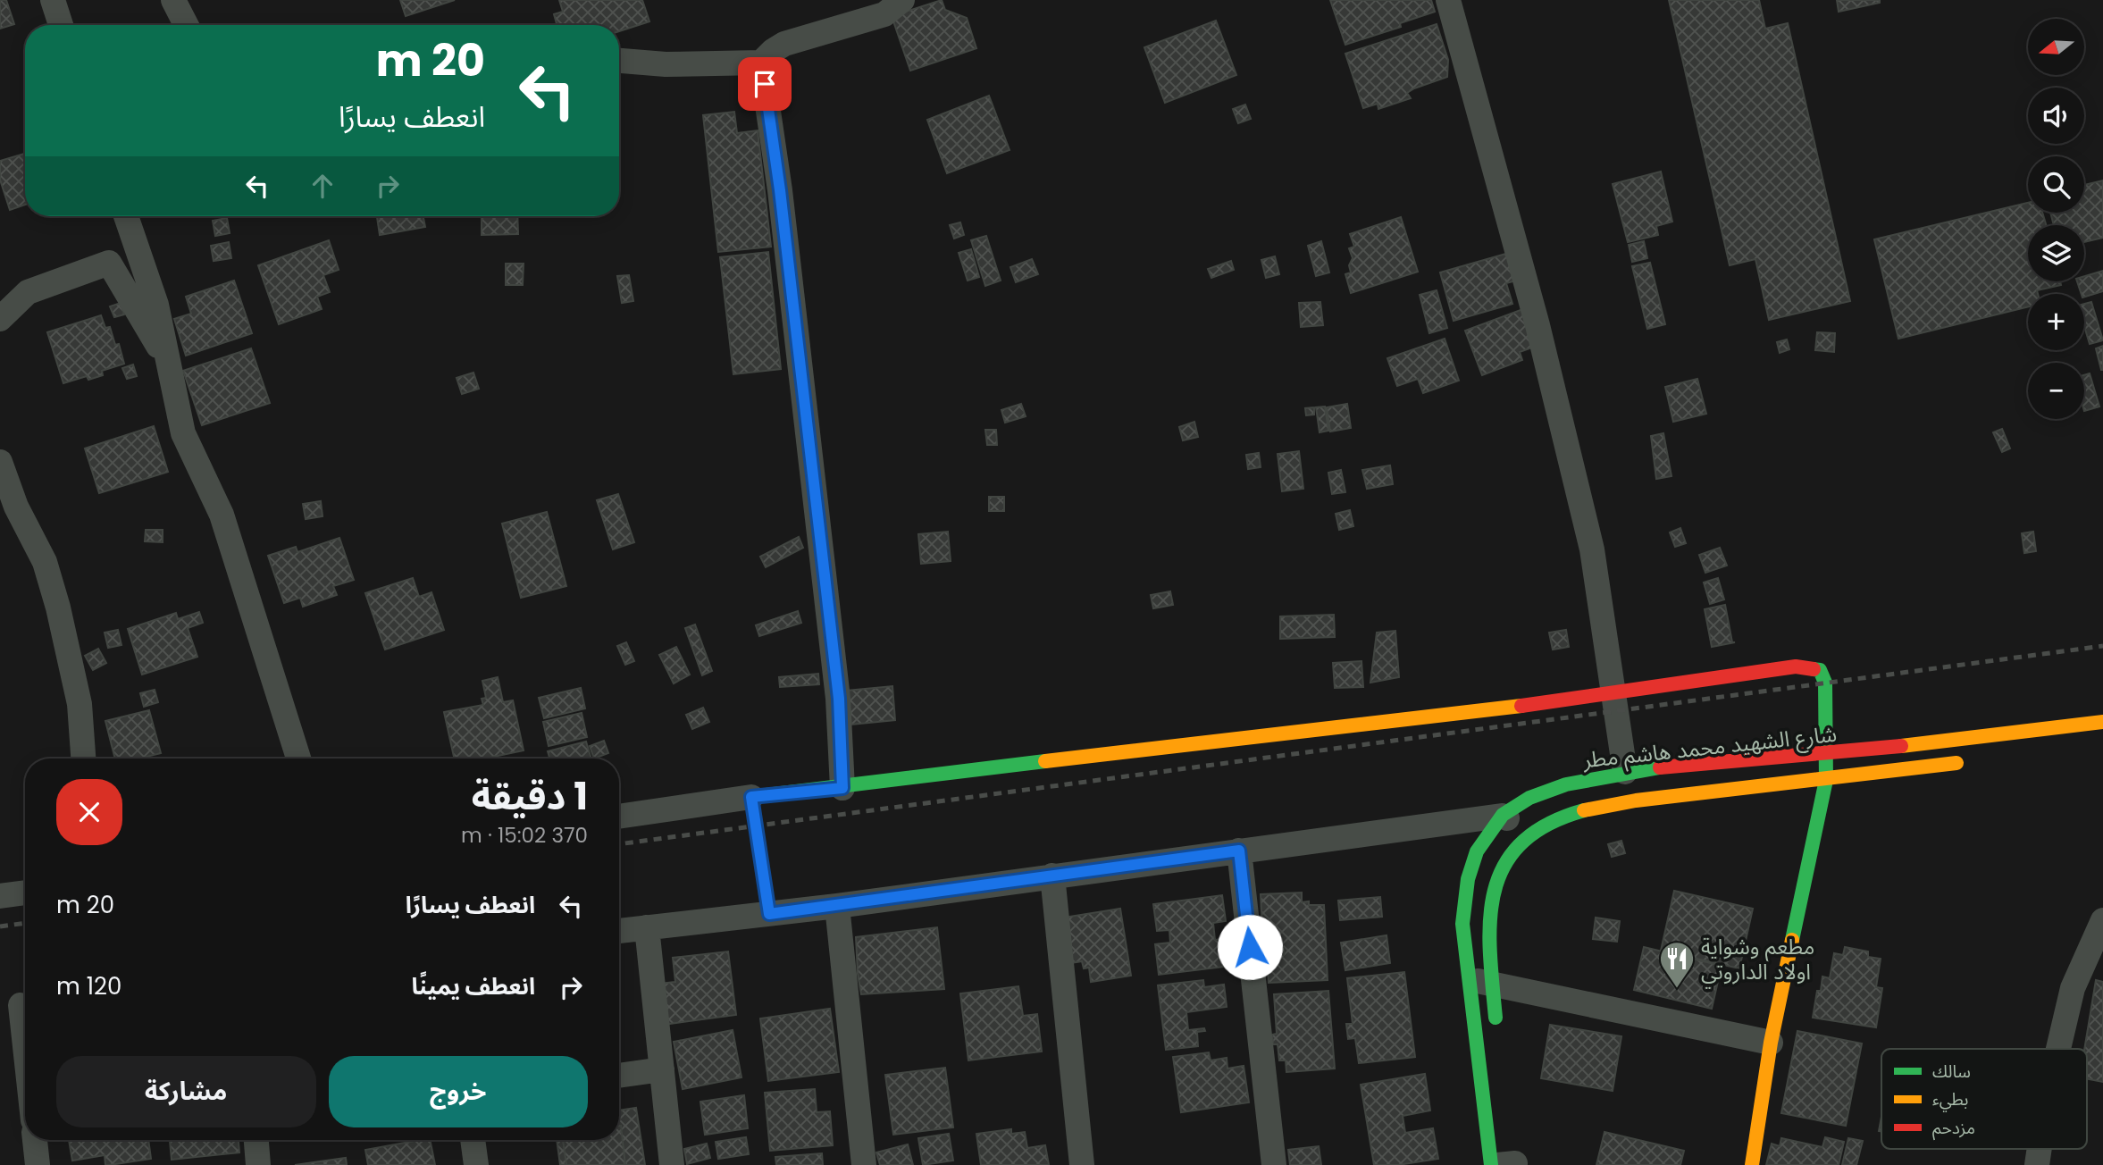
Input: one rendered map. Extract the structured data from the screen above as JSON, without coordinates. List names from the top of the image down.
{
  "streets": {
    "street": ["شارع الشهيد محمد هاشم مطر"]
  },
  "places": {
    "restaurant": ["مطعم وشواية اولاد الداروتي"]
  },
  "legend": ["سالك", "بطيء", "مزدحم"],
  "north": "left",
  "page": {
    "map_buttons": ["+", "−"],
    "turn": ["20 m", "انعطف يسارًا"],
    "heading": ["1 دقيقة", "370 m · 15:02"],
    "list": [
      {
        "name": "انعطف يسارًا",
        "value": "20 m"
      },
      {
        "name": "انعطف يمينًا",
        "value": "120 m"
      }
    ],
    "buttons": ["خروج", "مشاركة"]
  }
}
